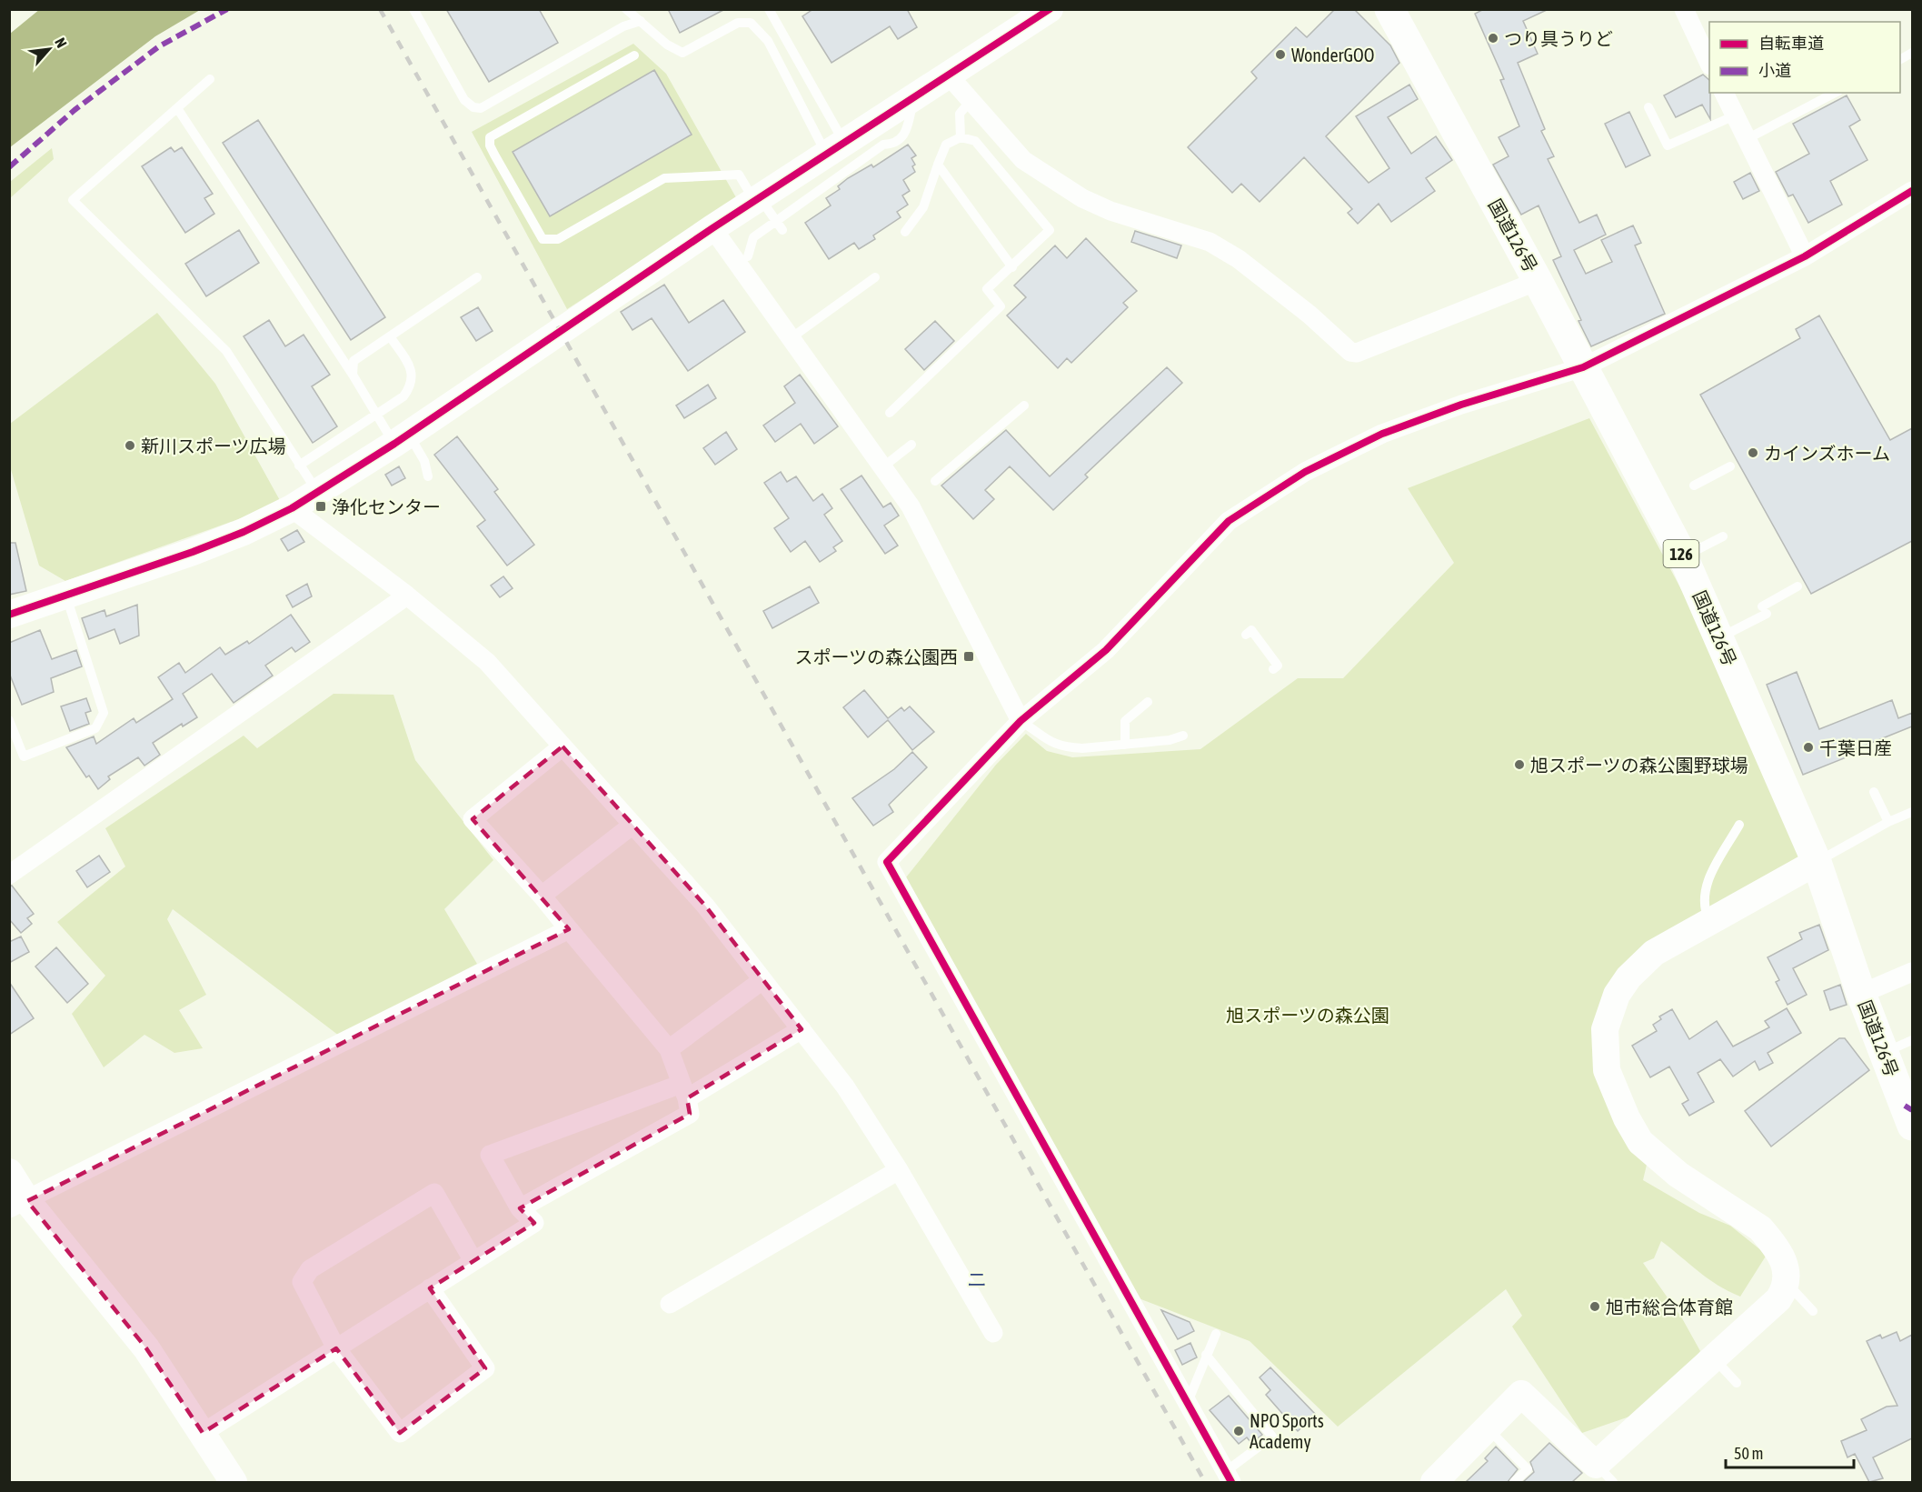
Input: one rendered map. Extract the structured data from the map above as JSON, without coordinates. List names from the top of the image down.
{
  "streets": {
    "highway": ["国道126号", "126"]
  },
  "districts": ["ニ"],
  "parks": ["旭スポーツの森公園"],
  "places": {
    "other": [
      "つり具うりど",
      "WonderGOO",
      "新川スポーツ広場",
      "カインズホーム",
      "千葉日産",
      "旭スポーツの森公園野球場",
      "旭市総合体育館",
      "NPO Sports Academy"
    ],
    "transit": ["浄化センター", "スポーツの森公園西"]
  },
  "legend": ["自転車道", "小道"],
  "scale_bar": "50 m",
  "north": "top right"
}
